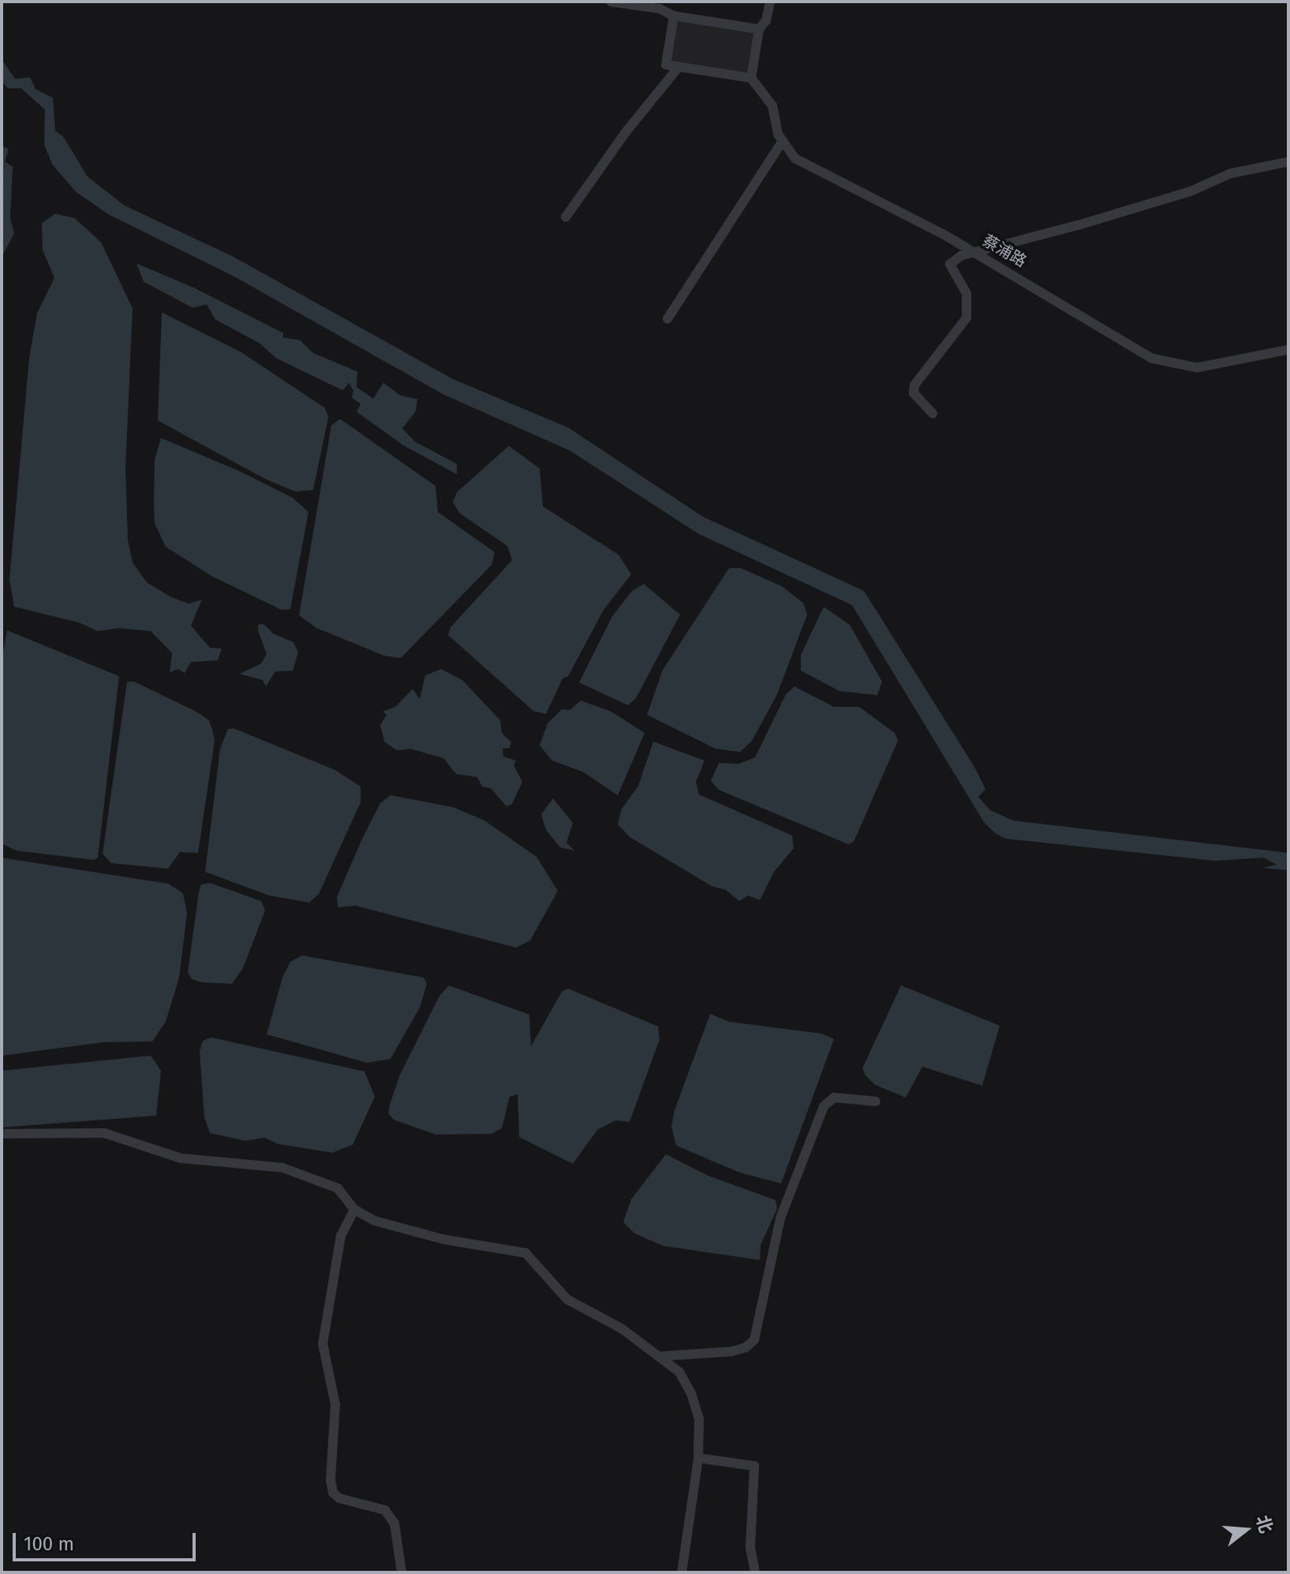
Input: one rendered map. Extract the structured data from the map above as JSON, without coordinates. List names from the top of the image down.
{
  "streets": {
    "street": ["蔡浦路"]
  },
  "scale_bar": "100 m",
  "north": "right"
}
